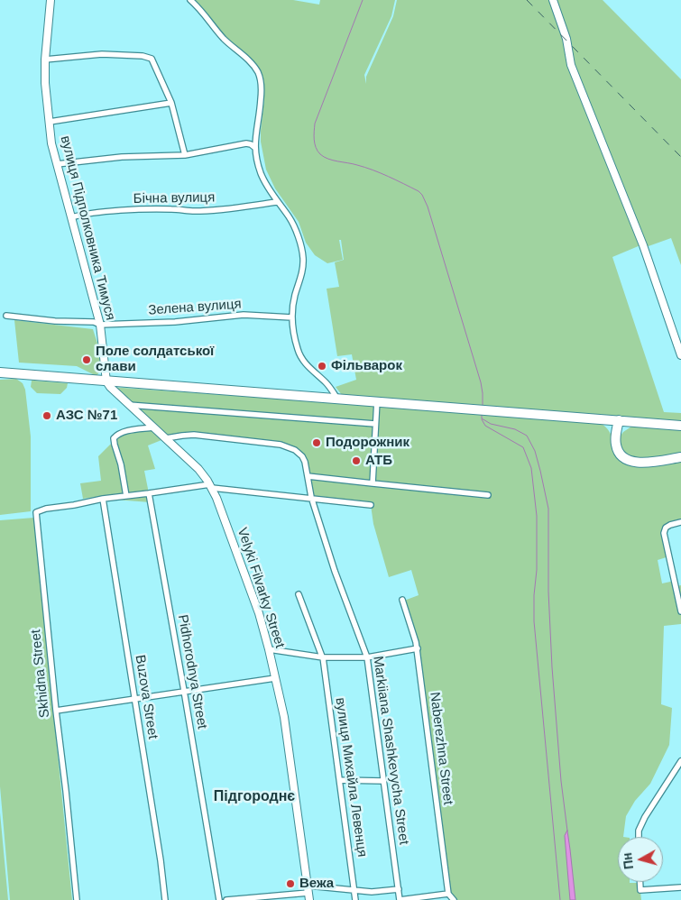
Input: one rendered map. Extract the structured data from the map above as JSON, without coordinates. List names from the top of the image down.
{
  "streets": {
    "street": [
      "Бічна вулиця",
      "вулиця Підполковника Тимуся",
      "Зелена вулиця",
      "Velyki Filvarky Street",
      "Pidhorodnya Street",
      "Skhidna Street",
      "Buzova Street",
      "Naberezhna Street",
      "Markiiana Shashkevycha Street",
      "вулиця Михайла Левенця"
    ]
  },
  "crossings": [
    ["Бічна вулиця", "вулиця Підполковника Тимуся"],
    ["вулиця Підполковника Тимуся", "Зелена вулиця"],
    ["вулиця Підполковника Тимуся", "Velyki Filvarky Street"],
    ["Velyki Filvarky Street", "Markiiana Shashkevycha Street"],
    ["Skhidna Street", "Buzova Street"]
  ],
  "districts": ["Підгороднє"],
  "places": [
    "Поле солдатської слави",
    "Фільварок",
    "АЗС №71",
    "Подорожник",
    "АТБ",
    "Вежа"
  ],
  "north": "left"
}
